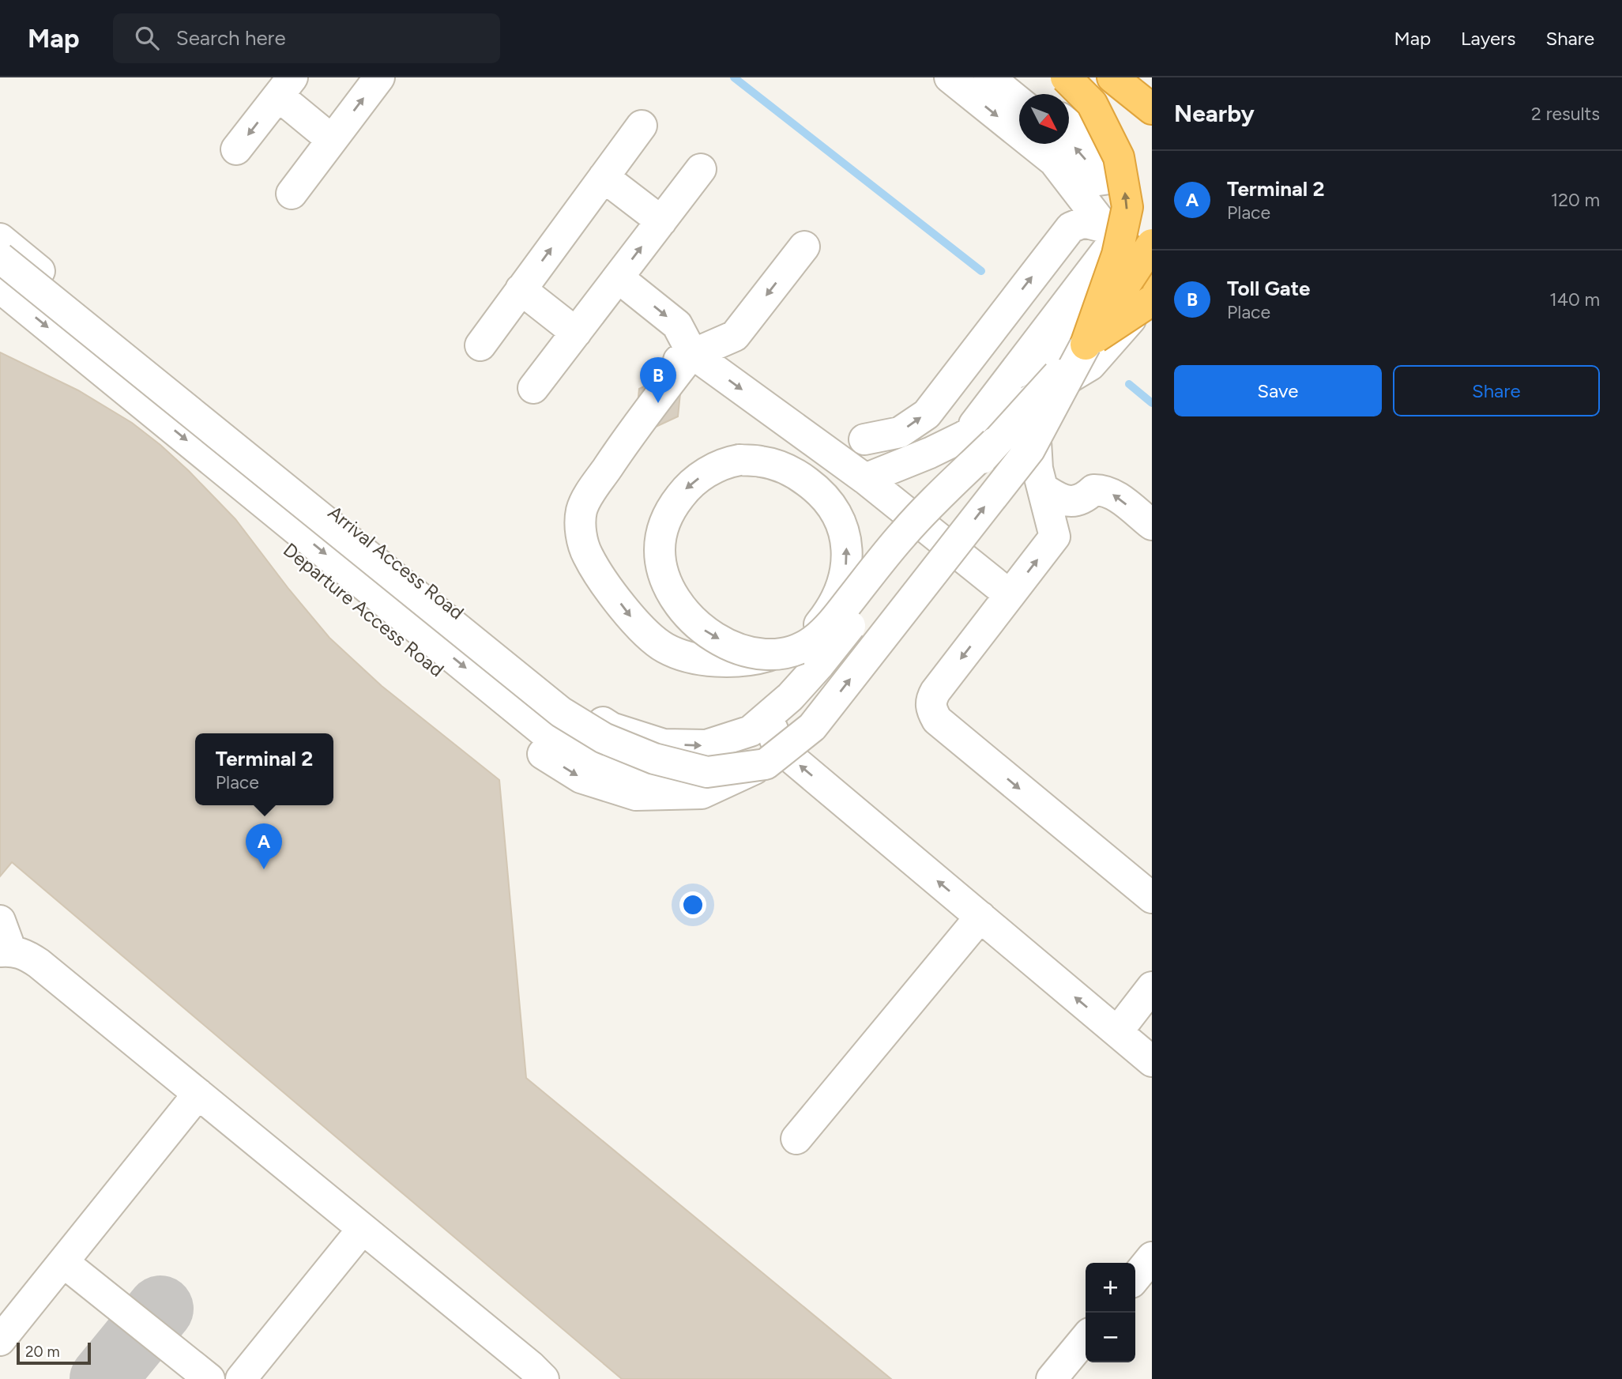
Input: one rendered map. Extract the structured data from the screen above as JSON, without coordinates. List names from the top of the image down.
{
  "streets": {
    "street": ["Arrival Access Road", "Departure Access Road"]
  },
  "scale_bar": "20 m",
  "north": "bottom right",
  "page": {
    "header": "Map",
    "search": "Search here",
    "nav": ["Map", "Layers", "Share"],
    "heading": ["Nearby", "2 results"],
    "list": [
      {
        "mark": "A",
        "name": "Terminal 2",
        "note": "Place",
        "value": "120 m"
      },
      {
        "mark": "B",
        "name": "Toll Gate",
        "note": "Place",
        "value": "140 m"
      }
    ],
    "buttons": ["Save", "Share"],
    "pins": ["B", "A"],
    "popup": ["Terminal 2", "Place"],
    "map_buttons": ["+", "−"],
    "scale": "20 m"
  }
}
